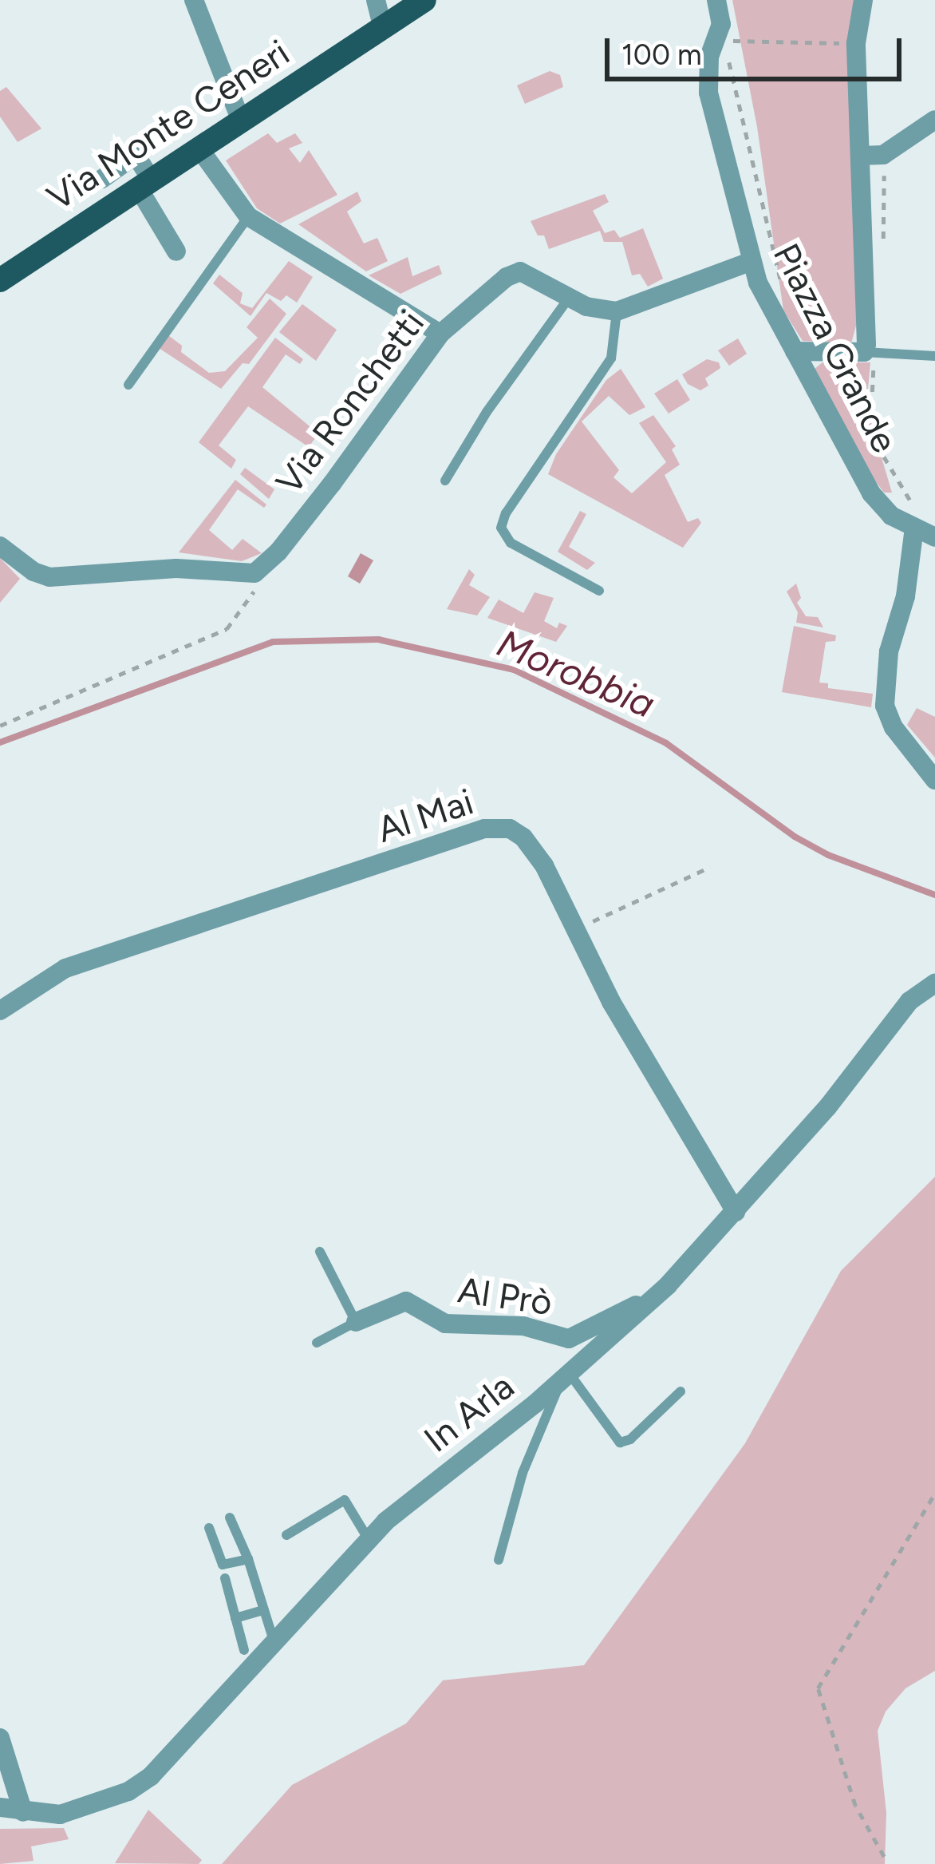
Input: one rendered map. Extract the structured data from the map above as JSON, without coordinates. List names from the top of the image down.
{
  "streets": {
    "main road": ["Via Monte Ceneri"],
    "street": [
      "Piazza Grande",
      "Via Ronchetti",
      "Al Mai",
      "Al Prò",
      "In Arla"
    ]
  },
  "crossings": [
    ["Al Mai", "In Arla"],
    ["Al Prò", "In Arla"]
  ],
  "water": ["Morobbia"],
  "scale_bar": "100 m"
}
